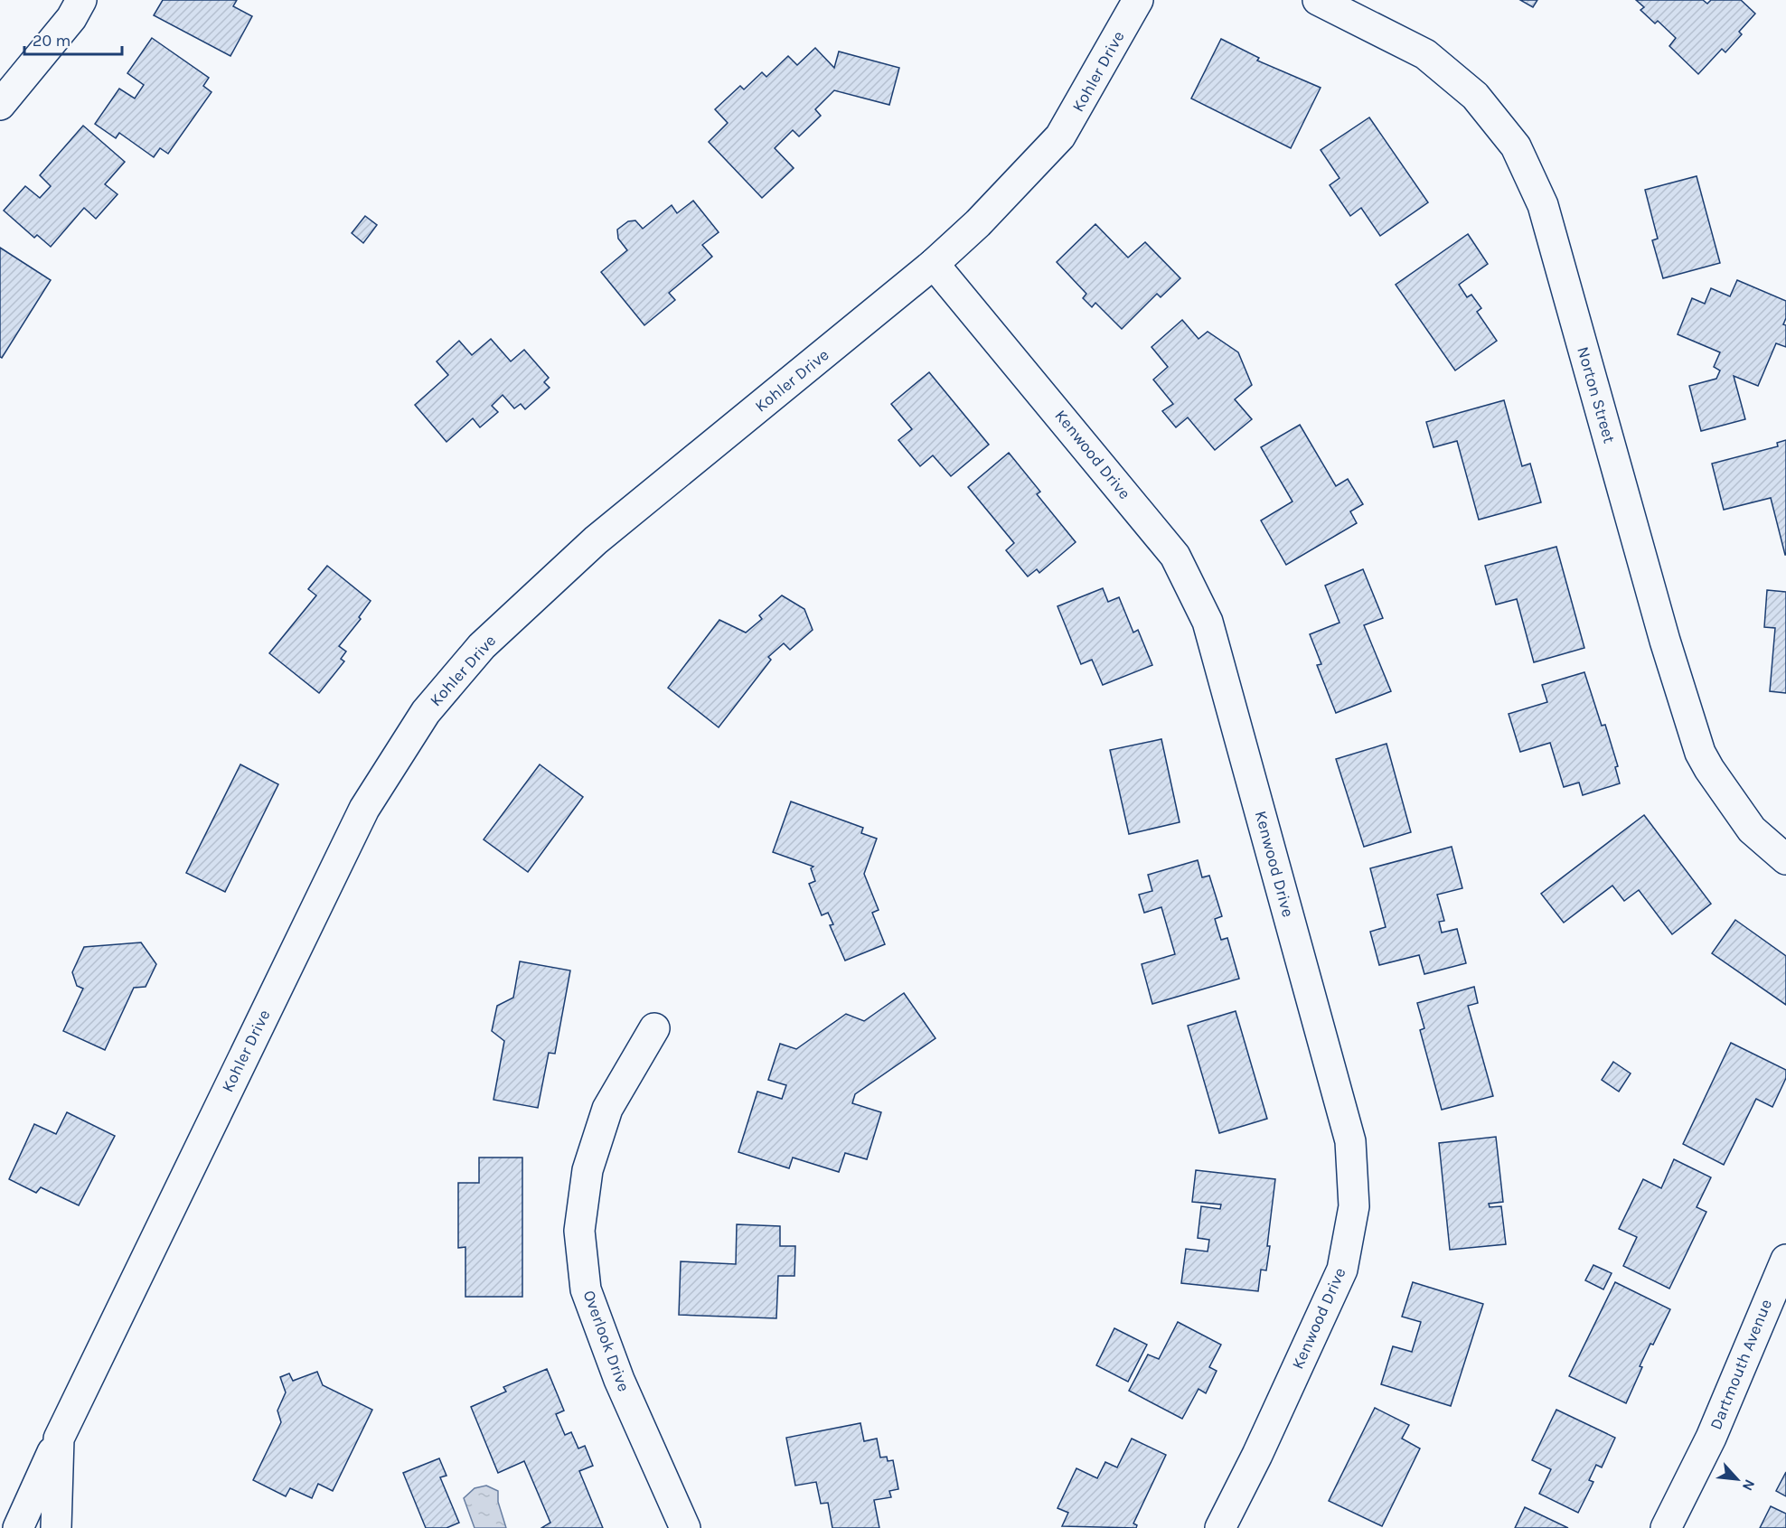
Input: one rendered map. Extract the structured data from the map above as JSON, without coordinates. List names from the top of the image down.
{
  "streets": {
    "street": [
      "Kohler Drive",
      "Norton Street",
      "Kenwood Drive",
      "Overlook Drive",
      "Dartmouth Avenue"
    ]
  },
  "crossings": [
    ["Kohler Drive", "Kenwood Drive"]
  ],
  "scale_bar": "20 m",
  "north": "bottom right"
}
